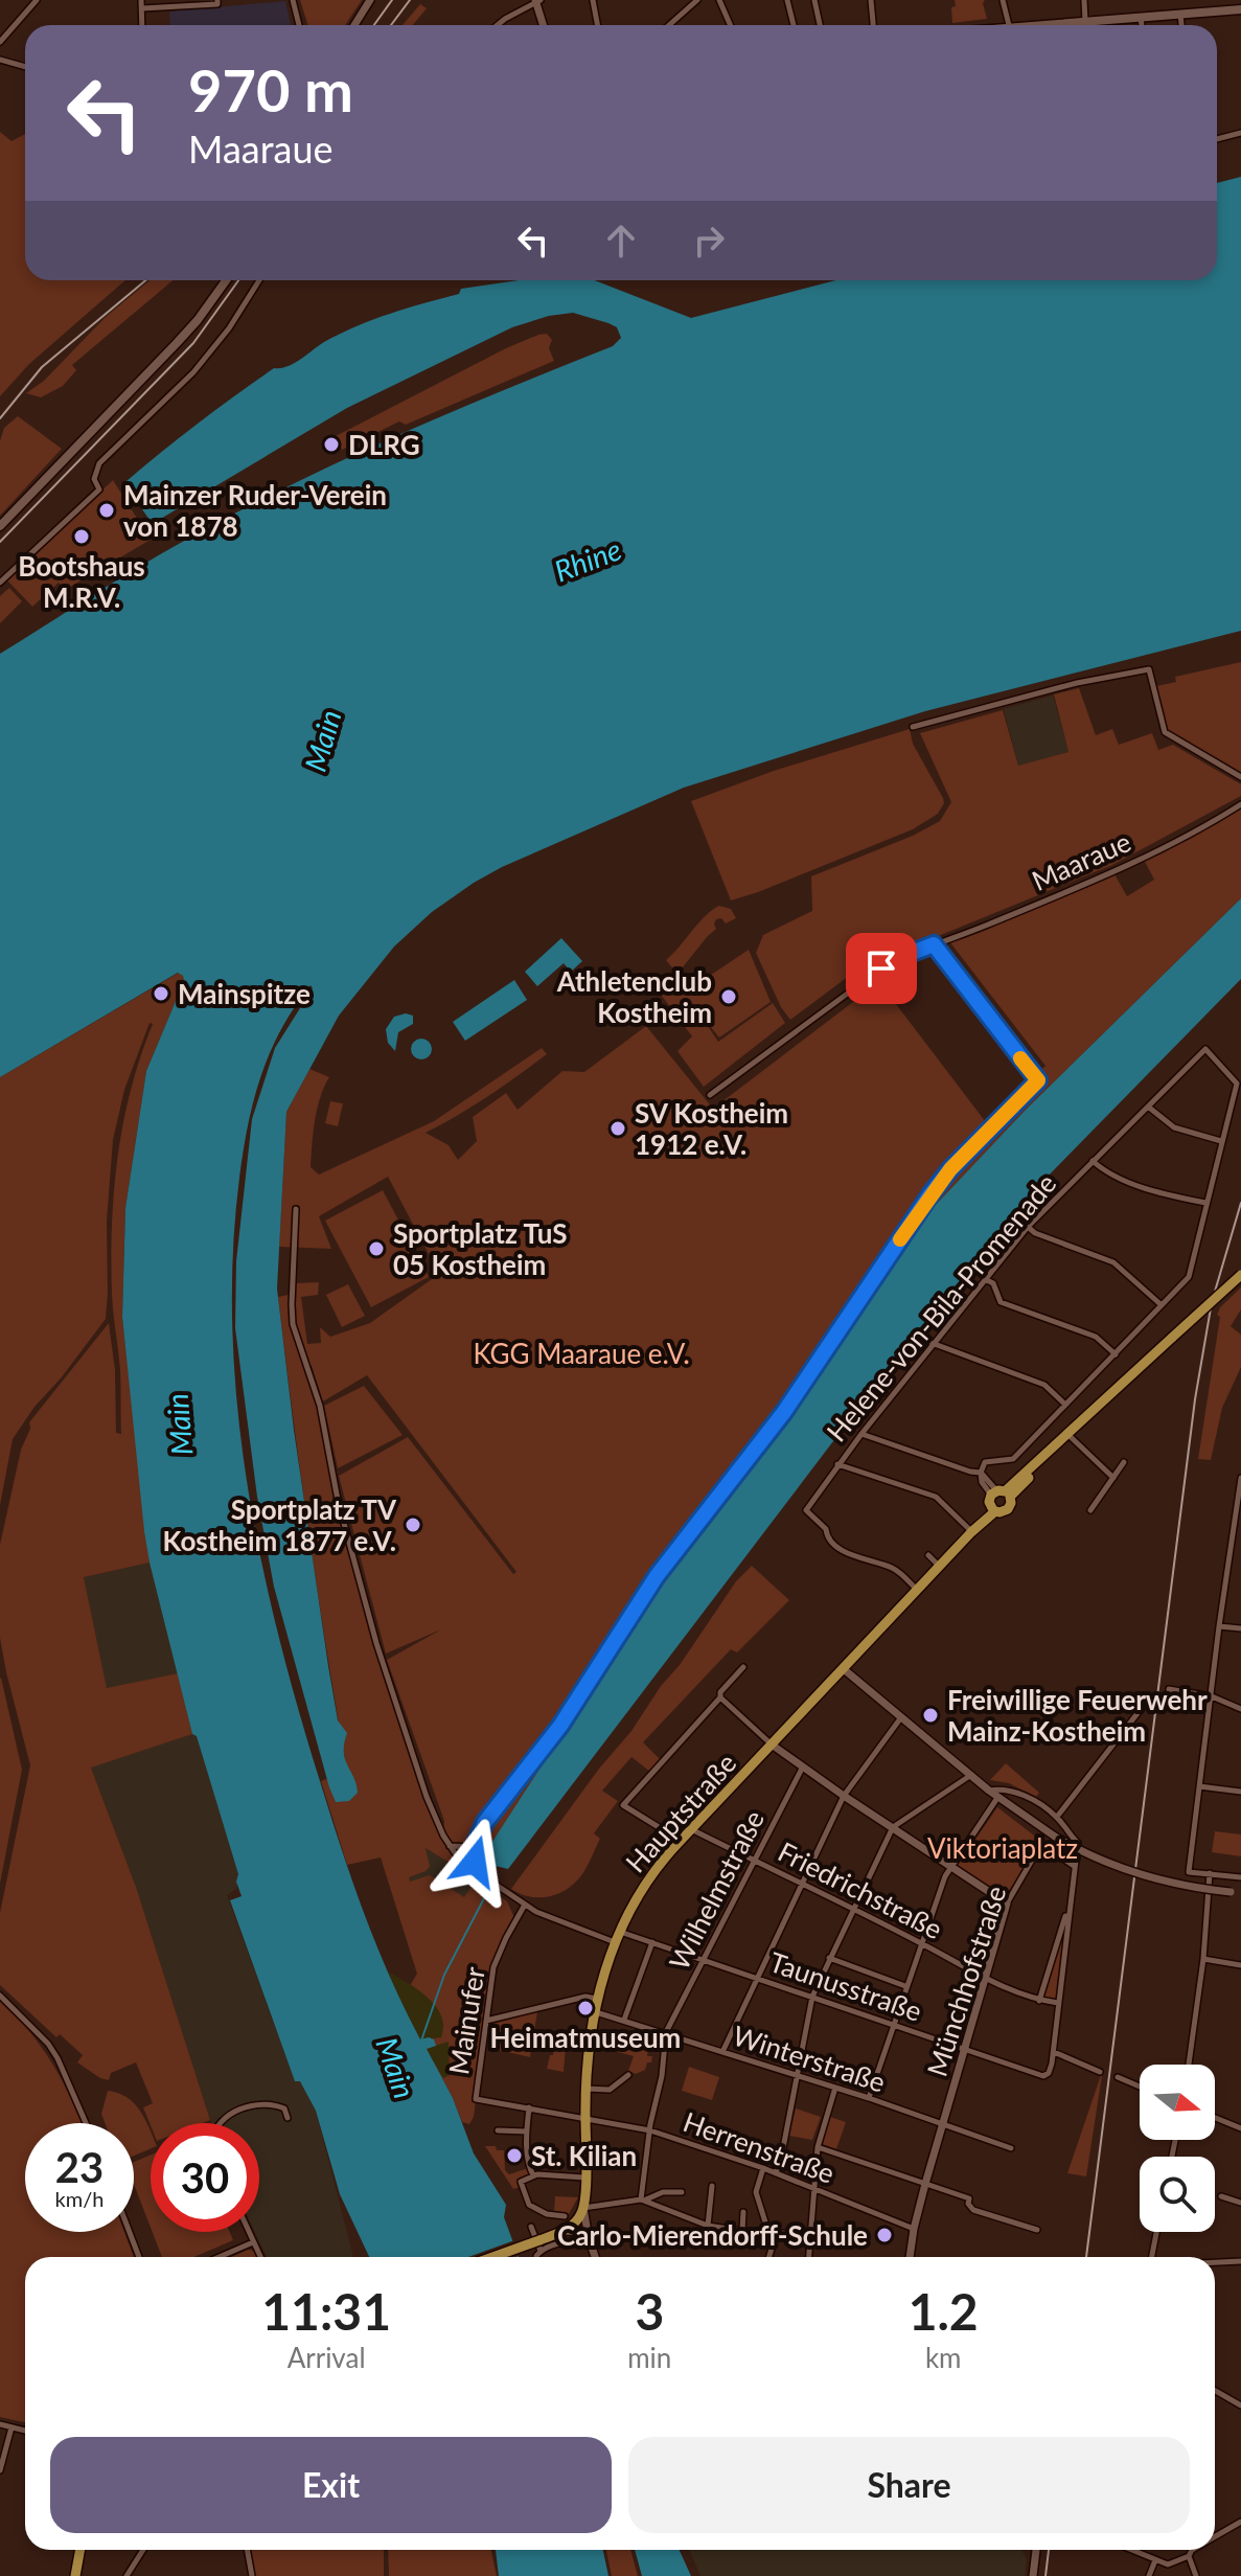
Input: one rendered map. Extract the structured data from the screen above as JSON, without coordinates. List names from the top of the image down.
{
  "streets": {
    "main road": ["Hauptstraße"],
    "street": [
      "Maaraue",
      "Helene-von-Bila-Promenade",
      "Wilhelmstraße",
      "Friedrichstraße",
      "Münchhofstraße",
      "Taunusstraße",
      "Mainufer",
      "Winterstraße",
      "Herrenstraße"
    ]
  },
  "crossings": [
    ["Helene-von-Bila-Promenade", "Hauptstraße"],
    ["Hauptstraße", "Friedrichstraße"],
    ["Hauptstraße", "Taunusstraße"],
    ["Hauptstraße", "Winterstraße"],
    ["Hauptstraße", "Herrenstraße"],
    ["Wilhelmstraße", "Friedrichstraße"],
    ["Wilhelmstraße", "Taunusstraße"],
    ["Wilhelmstraße", "Winterstraße"],
    ["Friedrichstraße", "Münchhofstraße"],
    ["Münchhofstraße", "Taunusstraße"],
    ["Münchhofstraße", "Winterstraße"],
    ["Münchhofstraße", "Herrenstraße"],
    ["Taunusstraße", "Mainufer"],
    ["Mainufer", "Herrenstraße"]
  ],
  "water": ["Rhine", "Main"],
  "parks": ["KGG Maaraue e.V.", "Viktoriaplatz"],
  "places": [
    "DLRG",
    "Mainzer Ruder-Verein von 1878",
    "Bootshaus M.R.V.",
    "Mainspitze",
    "Athletenclub Kostheim",
    "SV Kostheim 1912 e.V.",
    "Sportplatz TuS 05 Kostheim",
    "Sportplatz TV Kostheim 1877 e.V.",
    "Freiwillige Feuerwehr Mainz-Kostheim",
    "Heimatmuseum",
    "St. Kilian",
    "Carlo-Mierendorff-Schule"
  ],
  "north": "right",
  "page": {
    "turn": ["970 m", "Maaraue"],
    "speed": "23 km/h",
    "limit": "30",
    "eta": [
      "11:31",
      "Arrival",
      "3",
      "min",
      "1.2",
      "km"
    ],
    "buttons": ["Exit", "Share"]
  }
}
